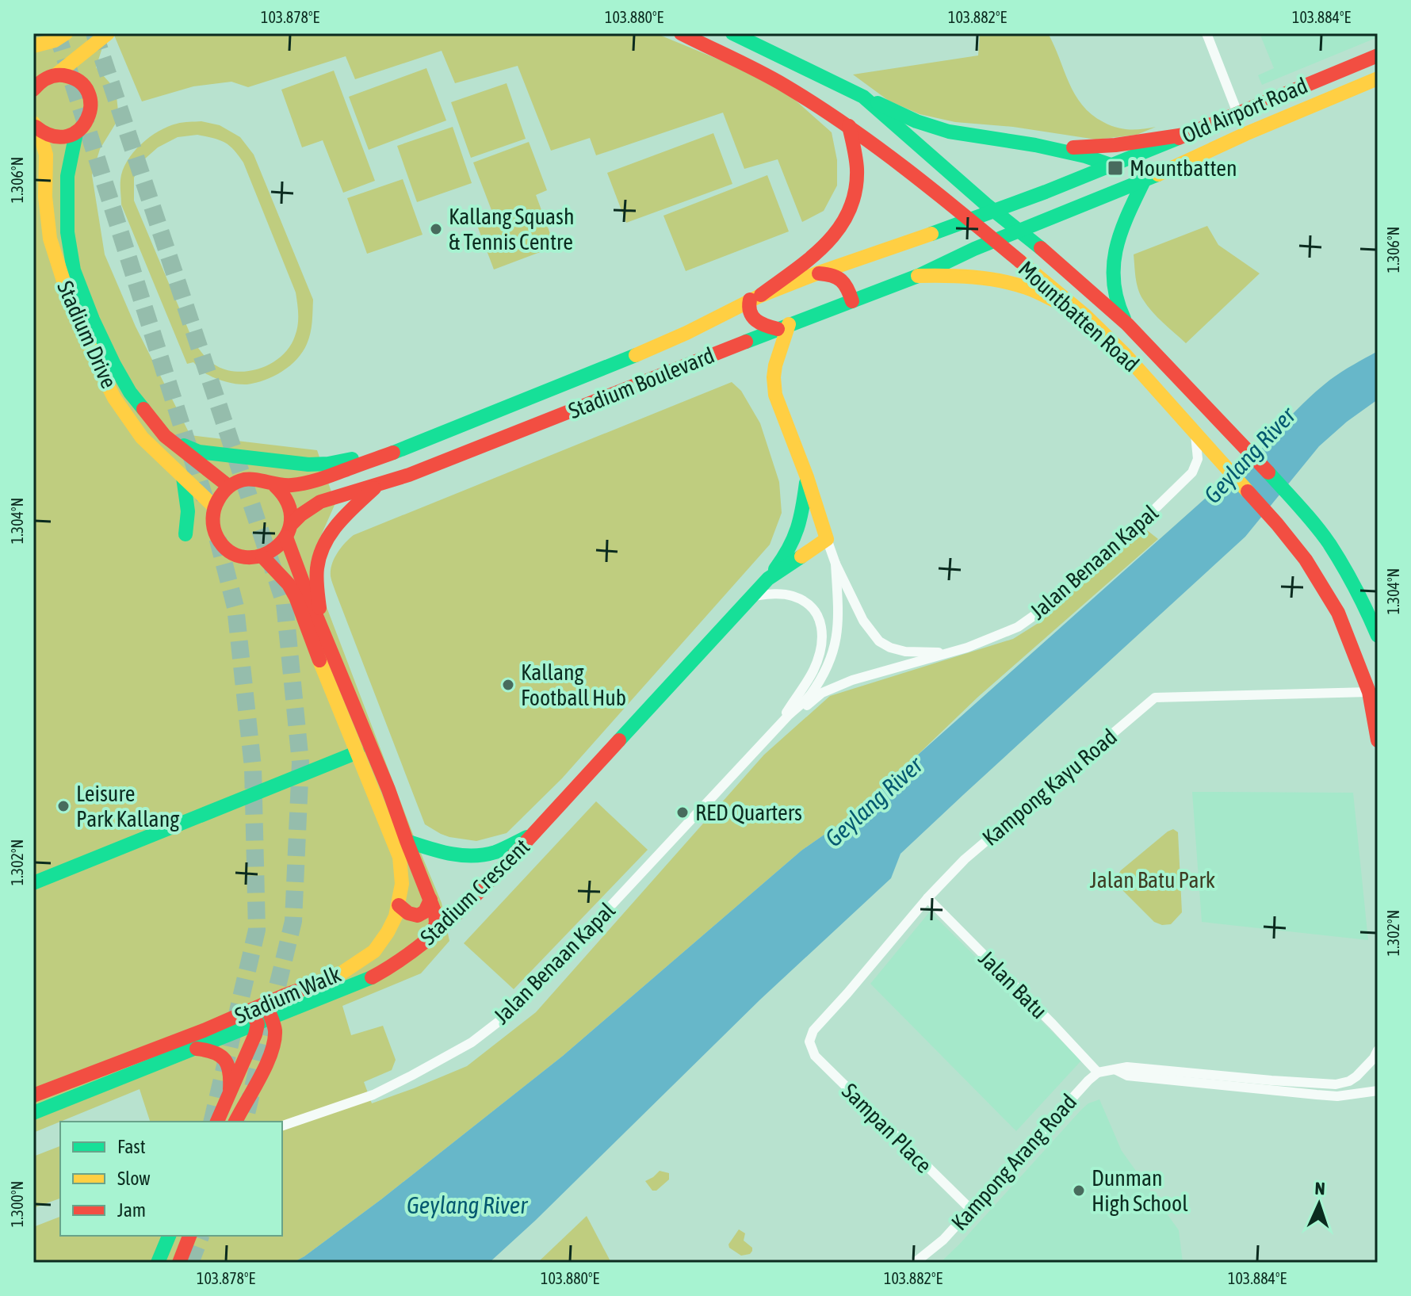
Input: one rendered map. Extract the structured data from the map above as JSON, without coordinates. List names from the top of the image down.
{
  "streets": {
    "main road": [
      "Old Airport Road",
      "Mountbatten Road",
      "Stadium Drive",
      "Stadium Boulevard",
      "Jalan Benaan Kapal",
      "Stadium Crescent",
      "Stadium Walk"
    ],
    "street": [
      "Kampong Kayu Road",
      "Jalan Batu",
      "Sampan Place",
      "Kampong Arang Road"
    ]
  },
  "crossings": [
    ["Old Airport Road", "Mountbatten Road"],
    ["Old Airport Road", "Stadium Boulevard"],
    ["Mountbatten Road", "Stadium Boulevard"],
    ["Mountbatten Road", "Jalan Benaan Kapal"],
    ["Mountbatten Road", "Kampong Kayu Road"],
    ["Stadium Drive", "Stadium Boulevard"],
    ["Stadium Drive", "Stadium Walk"],
    ["Stadium Boulevard", "Stadium Walk"],
    ["Jalan Benaan Kapal", "Stadium Crescent"],
    ["Kampong Kayu Road", "Jalan Batu"],
    ["Kampong Kayu Road", "Sampan Place"],
    ["Jalan Batu", "Kampong Arang Road"],
    ["Sampan Place", "Kampong Arang Road"]
  ],
  "water": ["Geylang River"],
  "parks": ["Jalan Batu Park"],
  "places": {
    "transit": ["Mountbatten"],
    "other": [
      "Kallang Squash & Tennis Centre",
      "Kallang Football Hub",
      "Leisure Park Kallang",
      "RED Quarters",
      "Dunman High School"
    ]
  },
  "legend": ["Fast", "Slow", "Jam"],
  "north": "top",
  "coordinates": [
    "103.878°E",
    "103.880°E",
    "103.882°E",
    "103.884°E",
    "1.306°N",
    "1.304°N",
    "1.302°N",
    "1.300°N"
  ]
}
